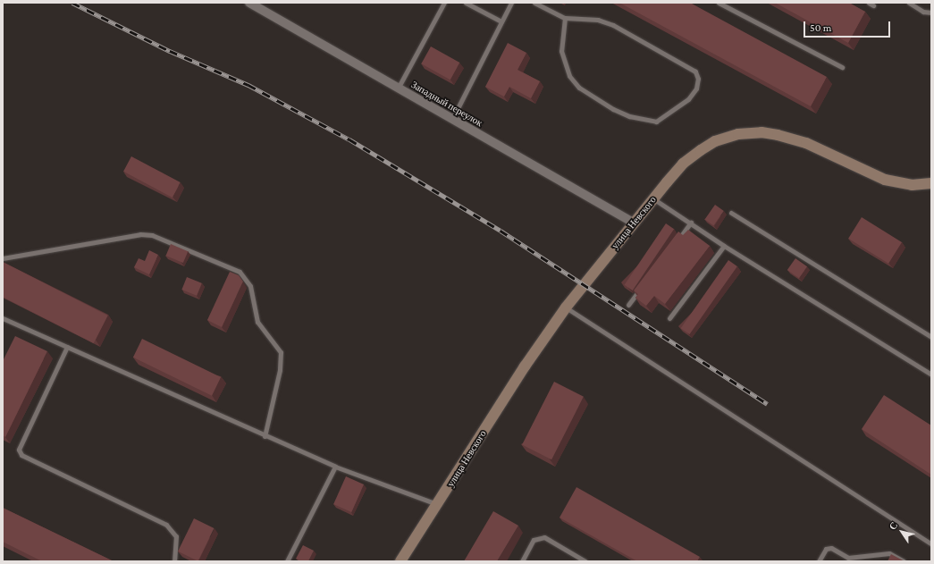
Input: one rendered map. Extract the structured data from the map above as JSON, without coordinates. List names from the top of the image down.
{
  "streets": {
    "main road": ["улица Невского"],
    "street": ["Западный переулок"]
  },
  "crossings": [
    ["Западный переулок", "улица Невского"]
  ],
  "scale_bar": "50 m",
  "north": "top left"
}
